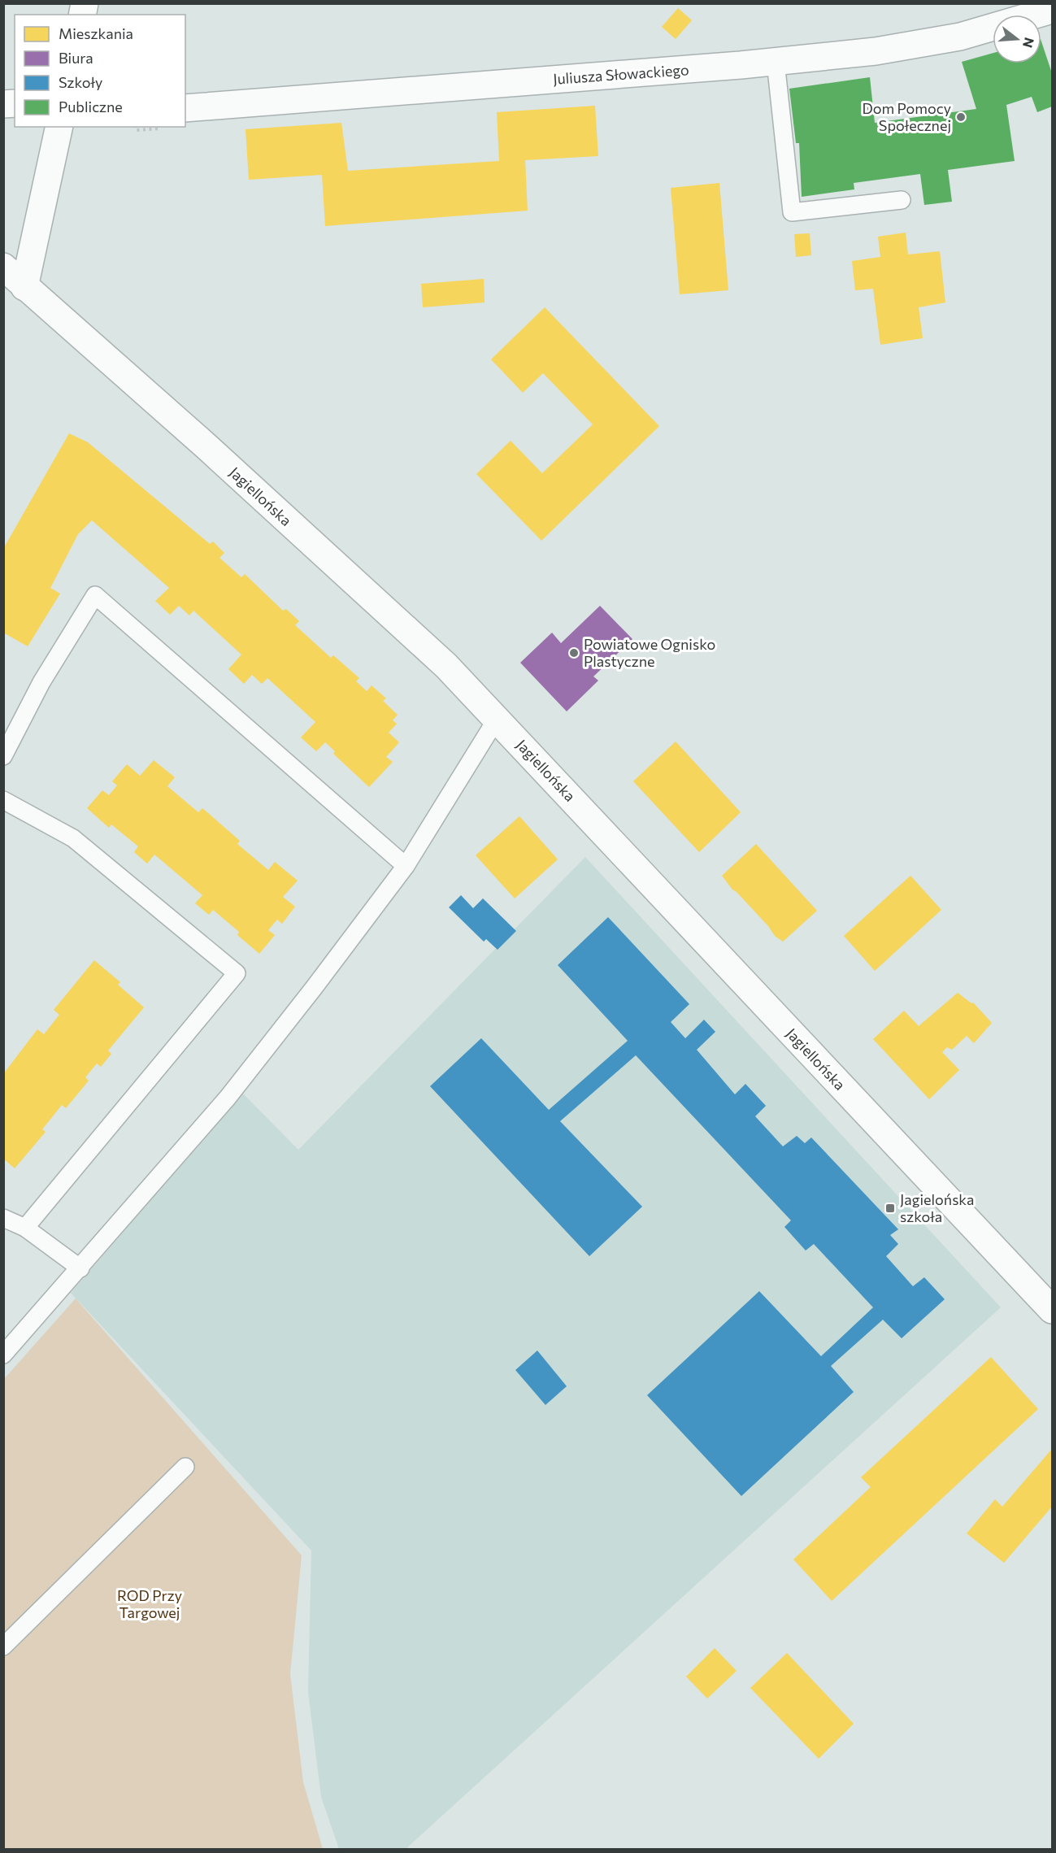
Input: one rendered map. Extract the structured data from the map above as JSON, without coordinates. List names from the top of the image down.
{
  "streets": {
    "street": ["Juliusza Słowackiego", "Jagiellońska"]
  },
  "parks": ["ROD Przy Targowej"],
  "places": {
    "other": ["Dom Pomocy Społecznej", "Powiatowe Ognisko Plastyczne"],
    "transit": ["Jagielońska szkoła"]
  },
  "legend": [
    "Mieszkania",
    "Biura",
    "Szkoły",
    "Publiczne"
  ],
  "north": "right"
}
